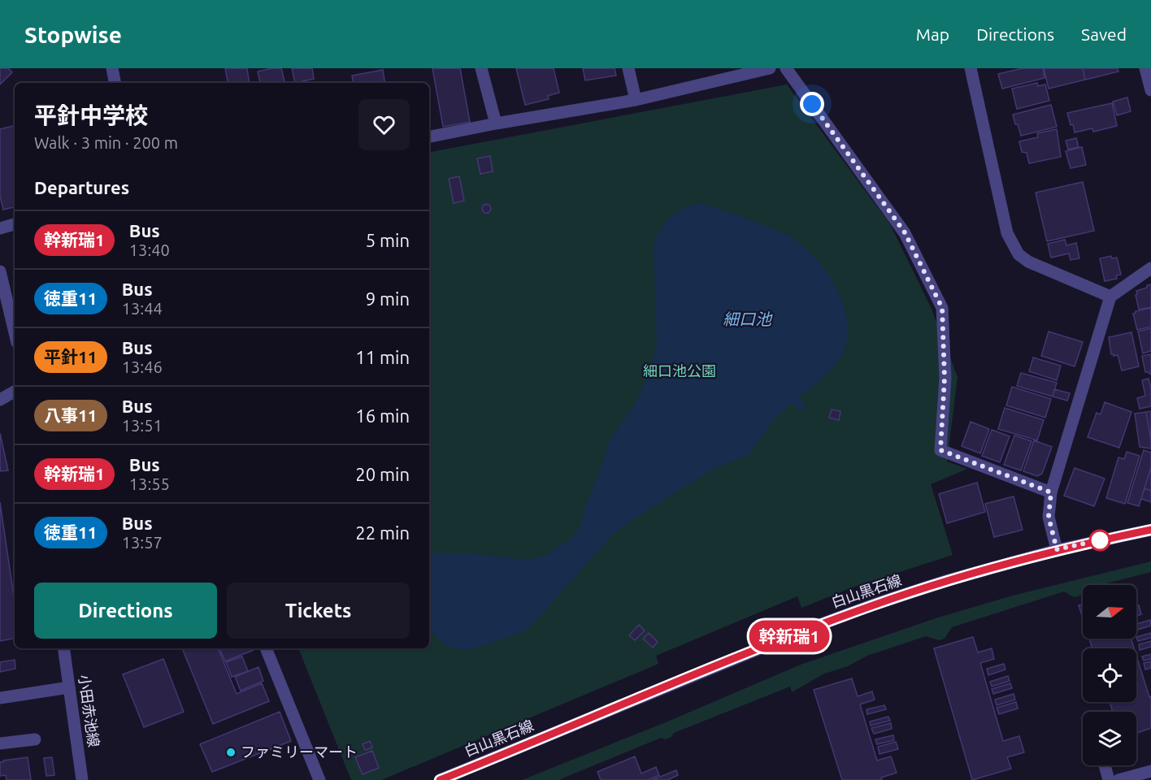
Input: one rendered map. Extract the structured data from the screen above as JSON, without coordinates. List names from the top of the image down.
{
  "streets": {
    "street": ["白山黒石線", "小田赤池線"]
  },
  "water": ["細口池"],
  "parks": ["細口池公園"],
  "places": ["ファミリーマート"],
  "lines": ["bus line 幹新瑞1"],
  "north": "right",
  "page": {
    "header": "Stopwise",
    "nav": ["Map", "Directions", "Saved"],
    "on_map": "幹新瑞1",
    "heading": [
      ["平針中学校", "Walk · 3 min · 200 m"],
      "Departures"
    ],
    "list": [
      {
        "mark": "幹新瑞1",
        "name": "Bus",
        "note": "13:40",
        "value": "5 min"
      },
      {
        "mark": "徳重11",
        "name": "Bus",
        "note": "13:44",
        "value": "9 min"
      },
      {
        "mark": "平針11",
        "name": "Bus",
        "note": "13:46",
        "value": "11 min"
      },
      {
        "mark": "八事11",
        "name": "Bus",
        "note": "13:51",
        "value": "16 min"
      },
      {
        "mark": "幹新瑞1",
        "name": "Bus",
        "note": "13:55",
        "value": "20 min"
      },
      {
        "mark": "徳重11",
        "name": "Bus",
        "note": "13:57",
        "value": "22 min"
      }
    ],
    "buttons": ["Directions", "Tickets"]
  }
}
